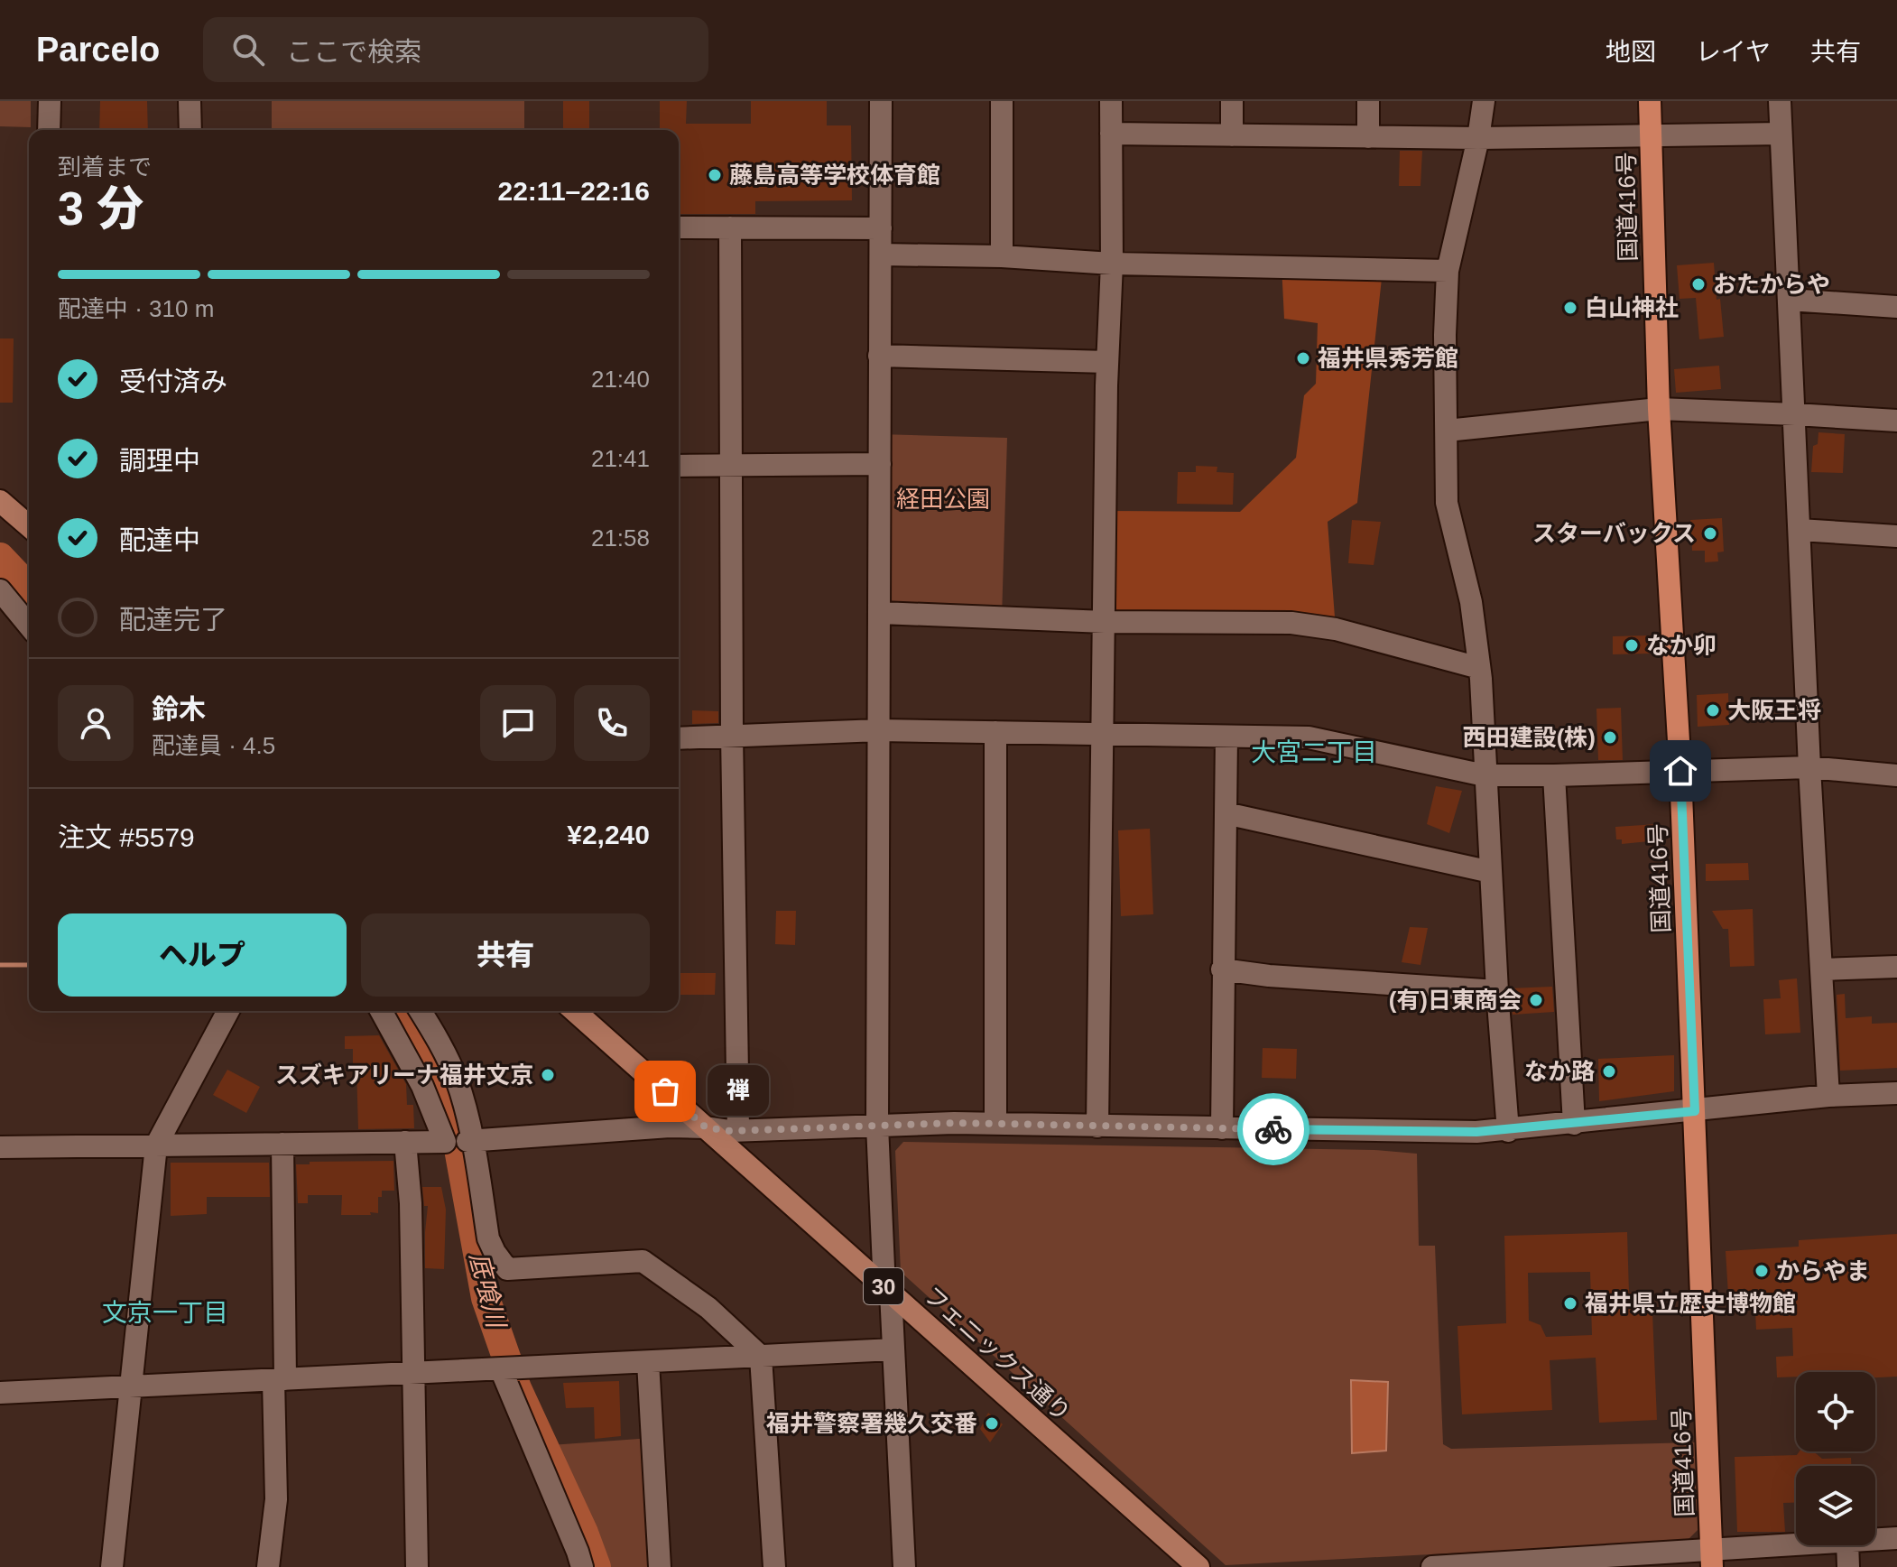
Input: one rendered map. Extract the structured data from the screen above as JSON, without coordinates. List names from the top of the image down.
{
  "streets": {
    "highway": ["国道416号"],
    "main road": ["30", "フェニックス通り"]
  },
  "districts": ["大宮二丁目", "文京一丁目"],
  "water": ["底喰川"],
  "parks": ["経田公園"],
  "places": [
    "藤島高等学校体育館",
    "おたからや",
    "白山神社",
    "福井県秀芳館",
    "スターバックス",
    "なか卯",
    "大阪王将",
    "西田建設(株)",
    "(有)日東商会",
    "なか路",
    "スズキアリーナ福井文京",
    "禅",
    "からやま",
    "福井県立歴史博物館",
    "福井警察署幾久交番"
  ],
  "page": {
    "header": "Parcelo",
    "search": "ここで検索",
    "nav": ["地図", "レイヤ", "共有"],
    "heading": ["3 分", "到着まで", "22:11–22:16"],
    "panel": [
      "鈴木",
      "配達員 · 4.5",
      "注文 #5579",
      "¥2,240"
    ],
    "bar": "配達中 · 310 m",
    "list": [
      ["受付済み", "21:40"],
      ["調理中", "21:41"],
      ["配達中", "21:58"],
      "配達完了"
    ],
    "buttons": ["ヘルプ", "共有"],
    "bubble": "禅"
  }
}
